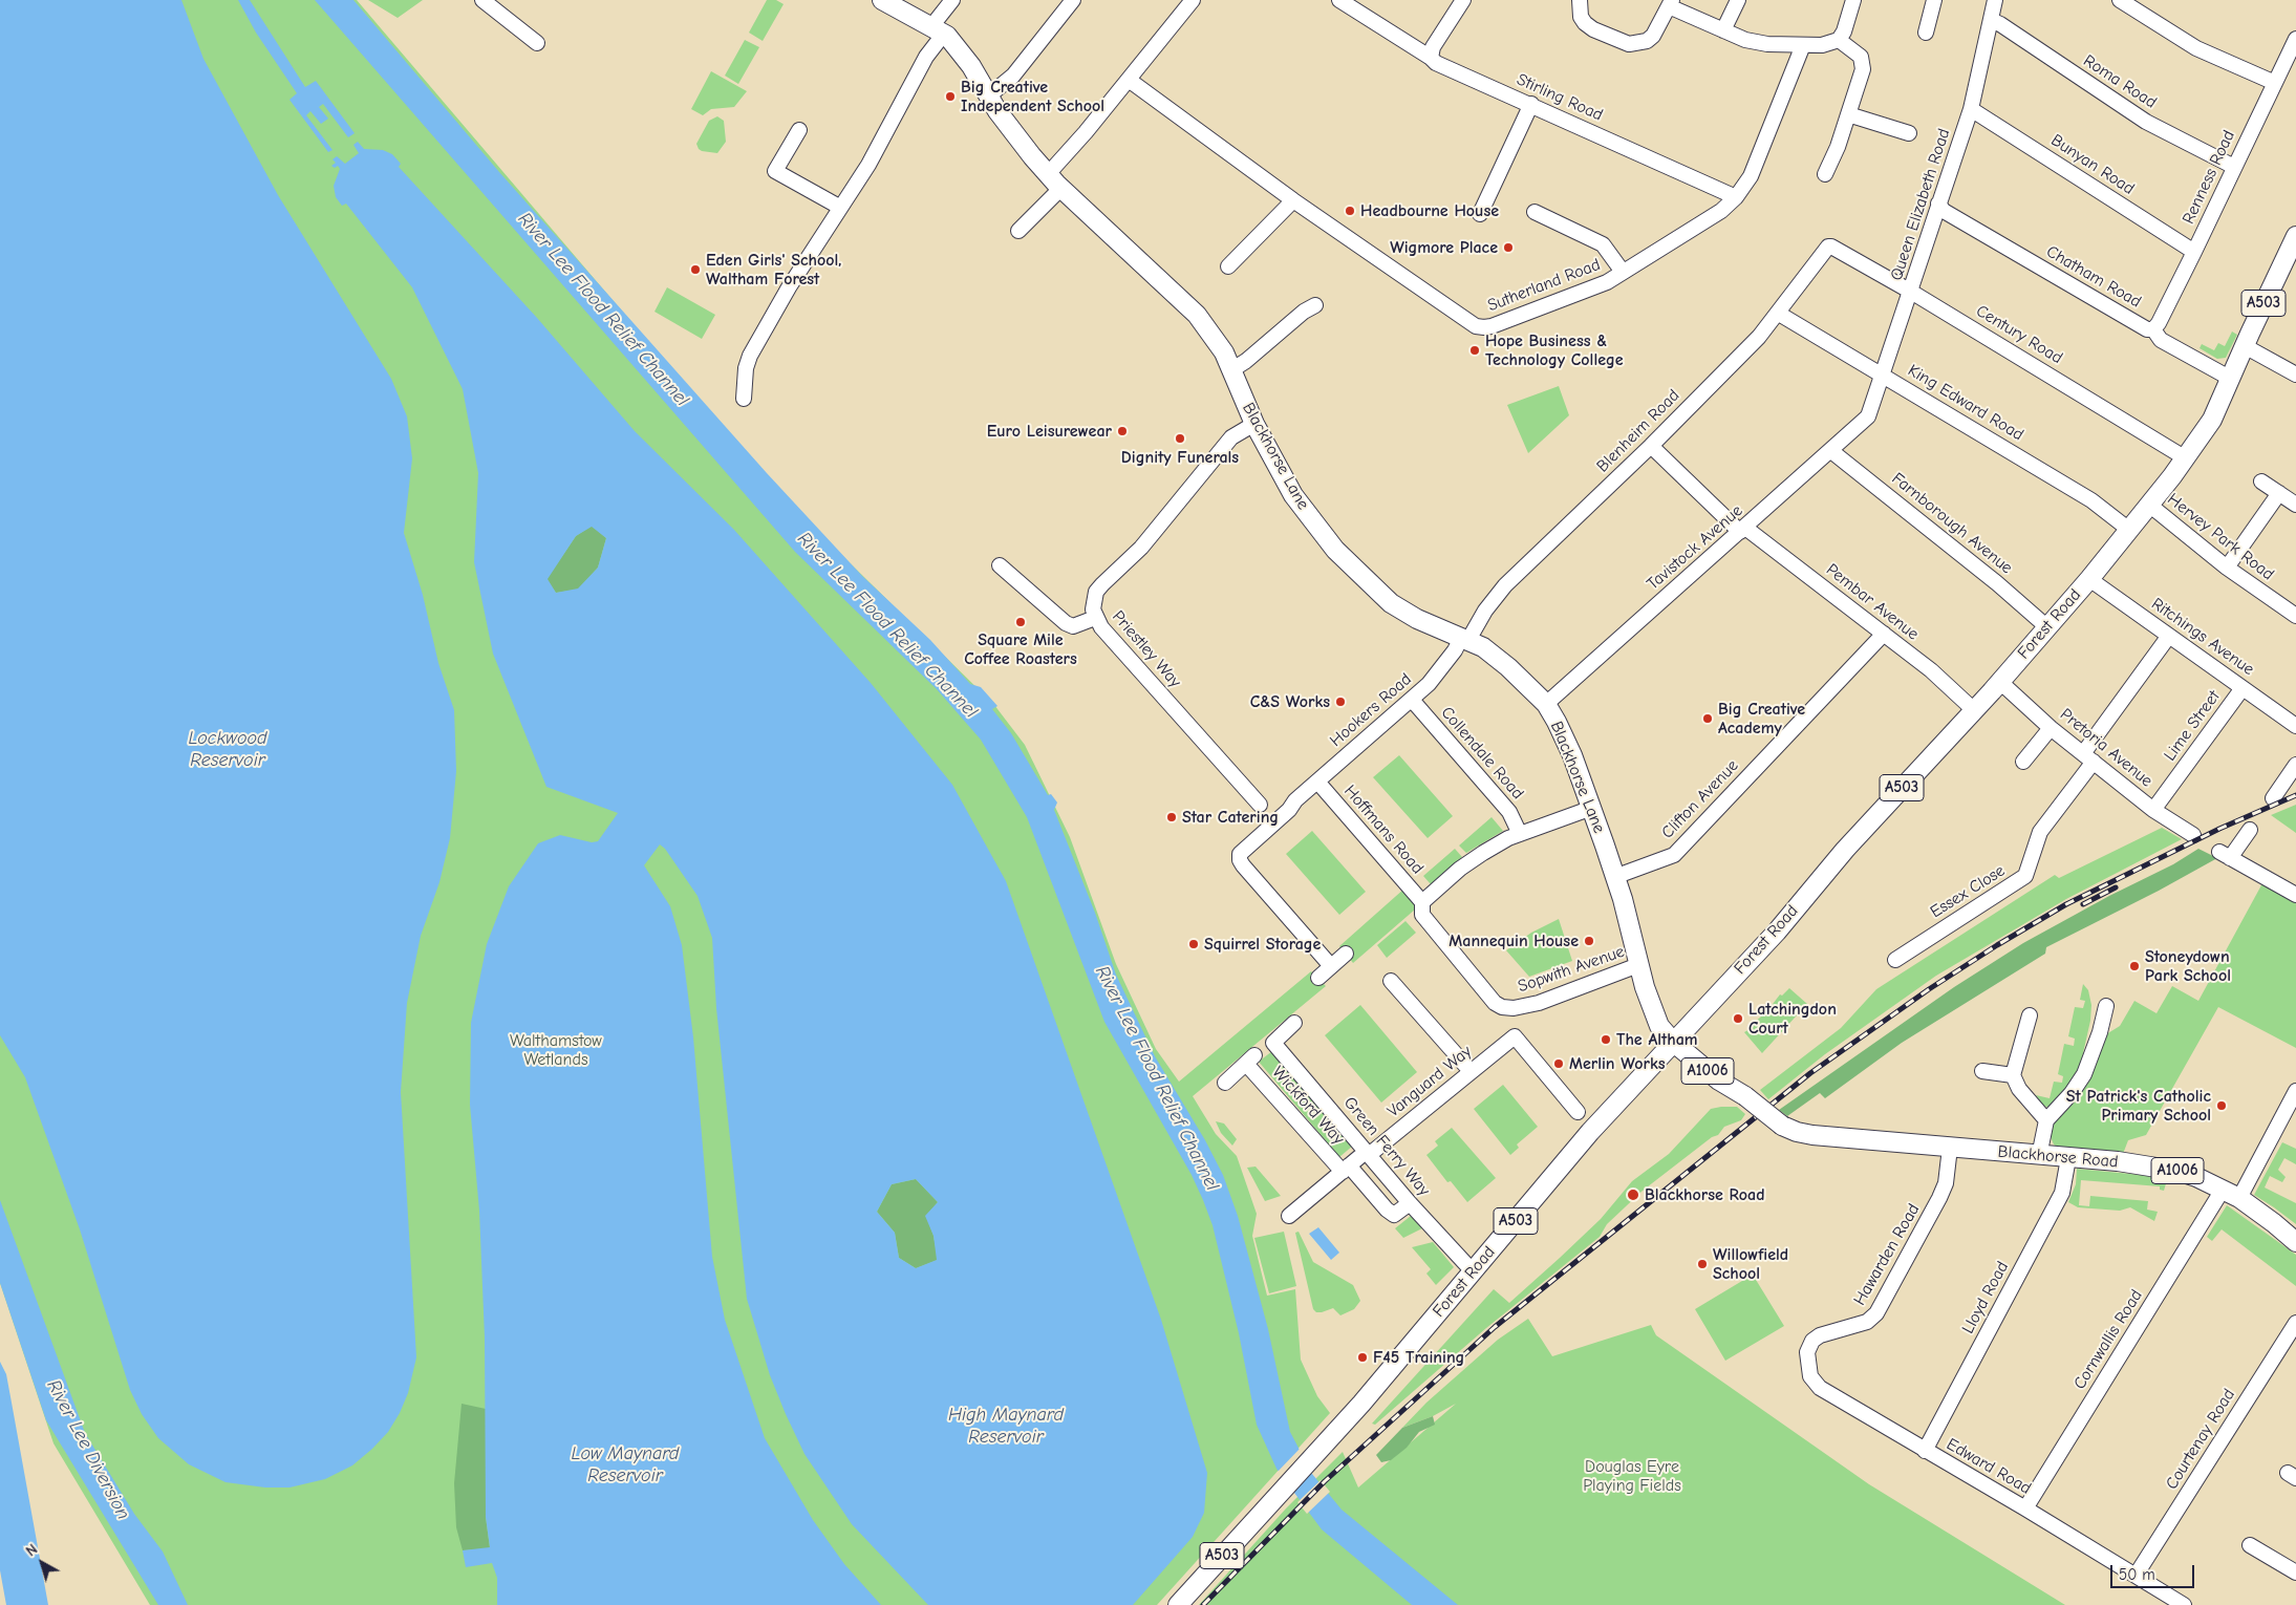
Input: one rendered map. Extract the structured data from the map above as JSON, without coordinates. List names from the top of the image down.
{
  "streets": {
    "main road": [
      "A503",
      "Blackhorse Lane",
      "Forest Road",
      "A1006",
      "Blackhorse Road"
    ],
    "street": [
      "Roma Road",
      "Stirling Road",
      "Bunyan Road",
      "Renness Road",
      "Queen Elizabeth Road",
      "Chatham Road",
      "Sutherland Road",
      "Century Road",
      "King Edward Road",
      "Blenheim Road",
      "Farnborough Avenue",
      "Hervey Park Road",
      "Tavistock Avenue",
      "Pembar Avenue",
      "Ritchings Avenue",
      "Priestley Way",
      "Hookers Road",
      "Lime Street",
      "Pretoria Avenue",
      "Collendale Road",
      "Clifton Avenue",
      "Hoffmans Road",
      "Essex Close",
      "Sopwith Avenue",
      "Vanguard Way",
      "Wickford Way",
      "Green Ferry Way",
      "Hawarden Road",
      "Lloyd Road",
      "Cornwallis Road",
      "Courtenay Road",
      "Edward Road"
    ]
  },
  "crossings": [
    ["Roma Road", "Renness Road"],
    ["Roma Road", "Queen Elizabeth Road"],
    ["Stirling Road", "Sutherland Road"],
    ["Bunyan Road", "Renness Road"],
    ["Bunyan Road", "Queen Elizabeth Road"],
    ["Renness Road", "Chatham Road"],
    ["Queen Elizabeth Road", "Chatham Road"],
    ["Queen Elizabeth Road", "Century Road"],
    ["Queen Elizabeth Road", "King Edward Road"],
    ["Queen Elizabeth Road", "Tavistock Avenue"],
    ["Chatham Road", "Forest Road"],
    ["Century Road", "Blenheim Road"],
    ["Century Road", "Forest Road"],
    ["King Edward Road", "Blenheim Road"],
    ["King Edward Road", "Forest Road"],
    ["Blenheim Road", "Blackhorse Lane"],
    ["Blenheim Road", "Pembar Avenue"],
    ["Blenheim Road", "Hookers Road"],
    ["Blackhorse Lane", "Tavistock Avenue"],
    ["Blackhorse Lane", "Forest Road"],
    ["Blackhorse Lane", "Priestley Way"],
    ["Blackhorse Lane", "Hookers Road"],
    ["Blackhorse Lane", "Clifton Avenue"],
    ["Blackhorse Lane", "Sopwith Avenue"],
    ["Blackhorse Lane", "Blackhorse Road"],
    ["Farnborough Avenue", "Tavistock Avenue"],
    ["Farnborough Avenue", "Forest Road"],
    ["Hervey Park Road", "Forest Road"],
    ["Tavistock Avenue", "Pembar Avenue"],
    ["Pembar Avenue", "Forest Road"],
    ["Pembar Avenue", "Clifton Avenue"],
    ["Forest Road", "Ritchings Avenue"],
    ["Forest Road", "Pretoria Avenue"],
    ["Forest Road", "Green Ferry Way"],
    ["Forest Road", "Blackhorse Road"],
    ["Ritchings Avenue", "Lime Street"],
    ["Ritchings Avenue", "Essex Close"],
    ["Hookers Road", "Collendale Road"],
    ["Hookers Road", "Hoffmans Road"],
    ["Lime Street", "Pretoria Avenue"],
    ["Pretoria Avenue", "Essex Close"],
    ["Hoffmans Road", "Sopwith Avenue"],
    ["Vanguard Way", "Wickford Way"],
    ["Vanguard Way", "Green Ferry Way"],
    ["Wickford Way", "Green Ferry Way"],
    ["Blackhorse Road", "Hawarden Road"],
    ["Blackhorse Road", "Lloyd Road"],
    ["Blackhorse Road", "Cornwallis Road"],
    ["Hawarden Road", "Edward Road"],
    ["Lloyd Road", "Edward Road"],
    ["Cornwallis Road", "Edward Road"],
    ["Courtenay Road", "Edward Road"]
  ],
  "water": [
    "River Lee Flood Relief Channel",
    "Lockwood Reservoir",
    "High Maynard Reservoir",
    "River Lee Diversion",
    "Low Maynard Reservoir"
  ],
  "parks": ["Walthamstow Wetlands", "Douglas Eyre Playing Fields"],
  "places": [
    "Big Creative Independent School",
    "Headbourne House",
    "Wigmore Place",
    "Eden Girls' School, Waltham Forest",
    "Hope Business & Technology College",
    "Euro Leisurewear",
    "Dignity Funerals",
    "Square Mile Coffee Roasters",
    "C&S Works",
    "Big Creative Academy",
    "Star Catering",
    "Mannequin House",
    "Squirrel Storage",
    "Stoneydown Park School",
    "Latchingdon Court",
    "The Altham",
    "Merlin Works",
    "St Patrick's Catholic Primary School",
    "Blackhorse Road",
    "Willowfield School",
    "F45 Training"
  ],
  "scale_bar": "50 m",
  "north": "top left"
}
